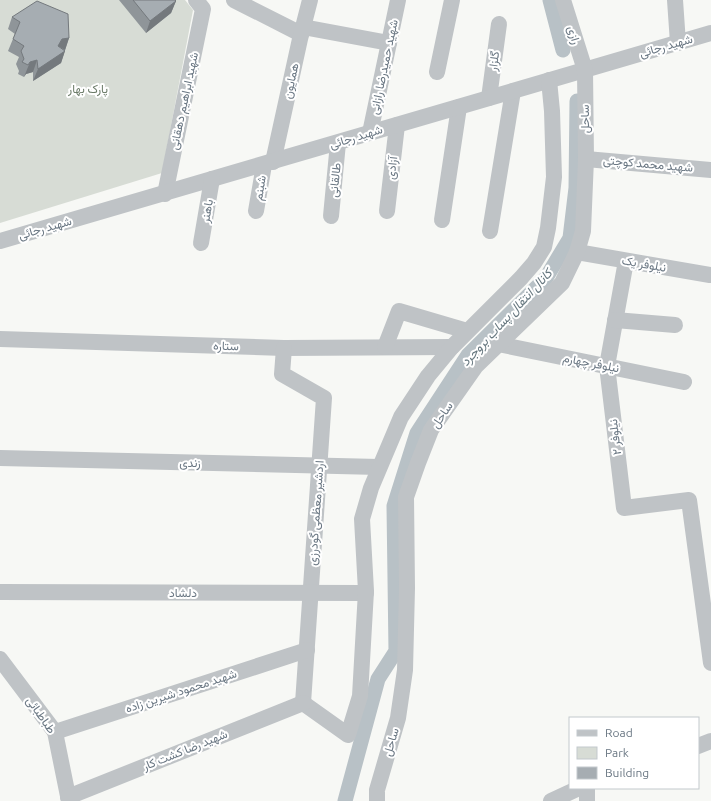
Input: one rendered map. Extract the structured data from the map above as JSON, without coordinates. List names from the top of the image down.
{
  "streets": {
    "street": [
      "رازی",
      "شهید رجائی",
      "گلزار",
      "شهید حمیدرضا رازانی",
      "همایون",
      "شهید ابراهیم دهقانی",
      "ساحل",
      "شهید محمد کوچتی",
      "آزادی",
      "طالقانی",
      "شبنم",
      "باهنر",
      "نیلوفر یک",
      "ستاره",
      "نیلوفر چهارم",
      "نیلوفر ۲",
      "زندی",
      "اردشیر معظمی گودرزی",
      "دلشاد",
      "شهید محمود شیرین زاده",
      "طباطبائی",
      "شهید رضا کشت کار"
    ]
  },
  "crossings": [
    ["رازی", "شهید رجائی"],
    ["رازی", "ساحل"],
    ["شهید رجائی", "گلزار"],
    ["شهید رجائی", "شهید حمیدرضا رازانی"],
    ["شهید رجائی", "همایون"],
    ["شهید رجائی", "شهید ابراهیم دهقانی"],
    ["شهید رجائی", "ساحل"],
    ["شهید رجائی", "آزادی"],
    ["شهید رجائی", "طالقانی"],
    ["شهید رجائی", "شبنم"],
    ["شهید رجائی", "باهنر"],
    ["همایون", "شبنم"],
    ["ساحل", "شهید محمد کوچتی"],
    ["ساحل", "نیلوفر یک"],
    ["ساحل", "نیلوفر چهارم"],
    ["نیلوفر یک", "نیلوفر ۲"],
    ["ستاره", "اردشیر معظمی گودرزی"],
    ["نیلوفر چهارم", "نیلوفر ۲"],
    ["زندی", "اردشیر معظمی گودرزی"],
    ["اردشیر معظمی گودرزی", "دلشاد"],
    ["اردشیر معظمی گودرزی", "شهید محمود شیرین زاده"],
    ["اردشیر معظمی گودرزی", "شهید رضا کشت کار"],
    ["شهید محمود شیرین زاده", "طباطبائی"],
    ["طباطبائی", "شهید رضا کشت کار"]
  ],
  "water": ["کانال انتقال پساب بروجرد"],
  "parks": ["پارک بهار"],
  "legend": ["Road", "Park", "Building"]
}
